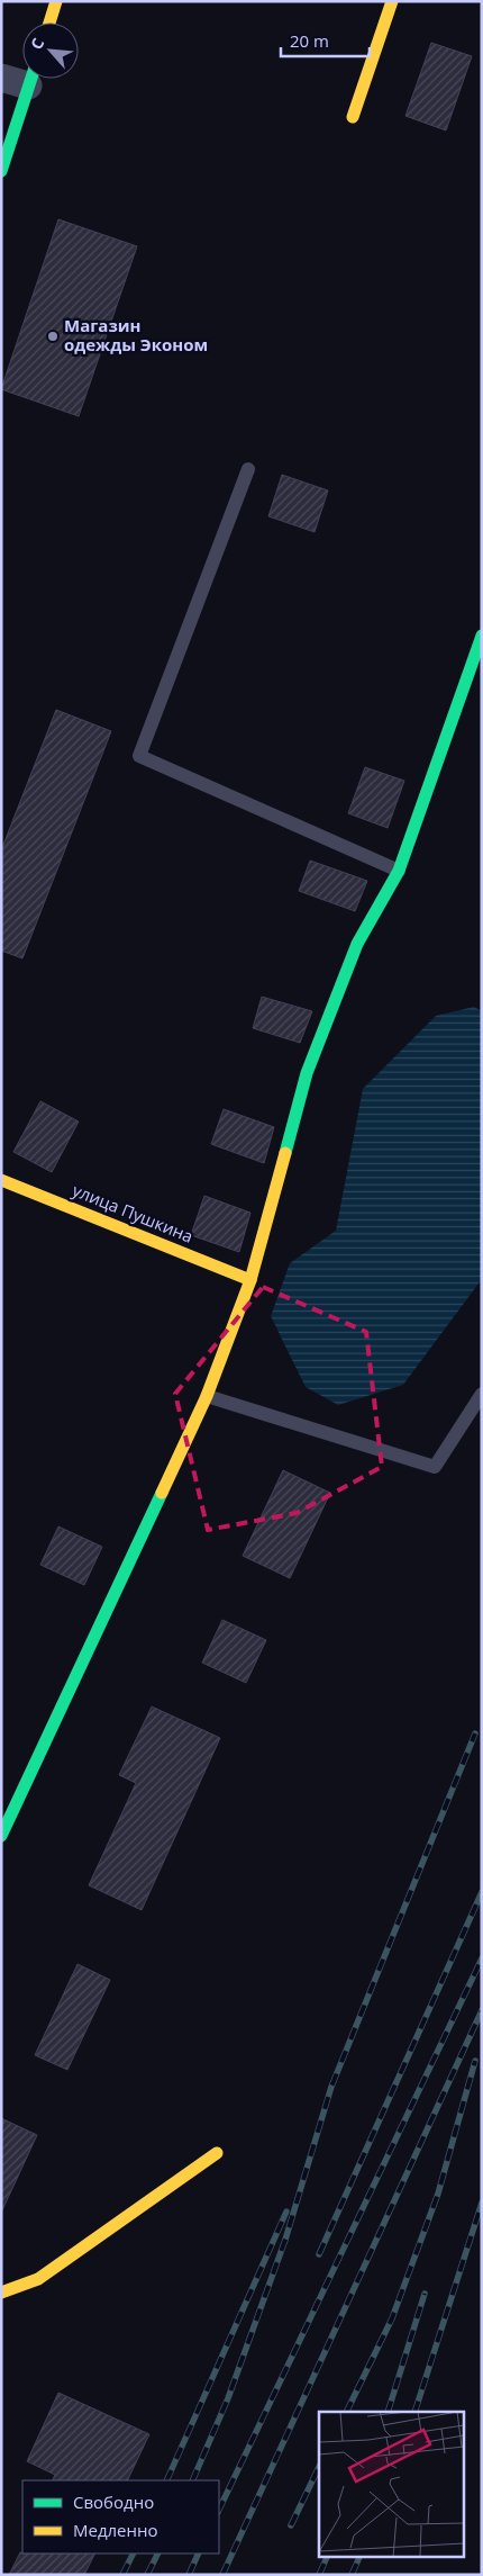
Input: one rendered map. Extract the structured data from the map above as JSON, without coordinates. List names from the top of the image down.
{
  "streets": {
    "street": ["улица Пушкина"]
  },
  "places": ["Магазин одежды Эконом"],
  "legend": ["Свободно", "Медленно"],
  "scale_bar": "20 m",
  "north": "top left"
}
